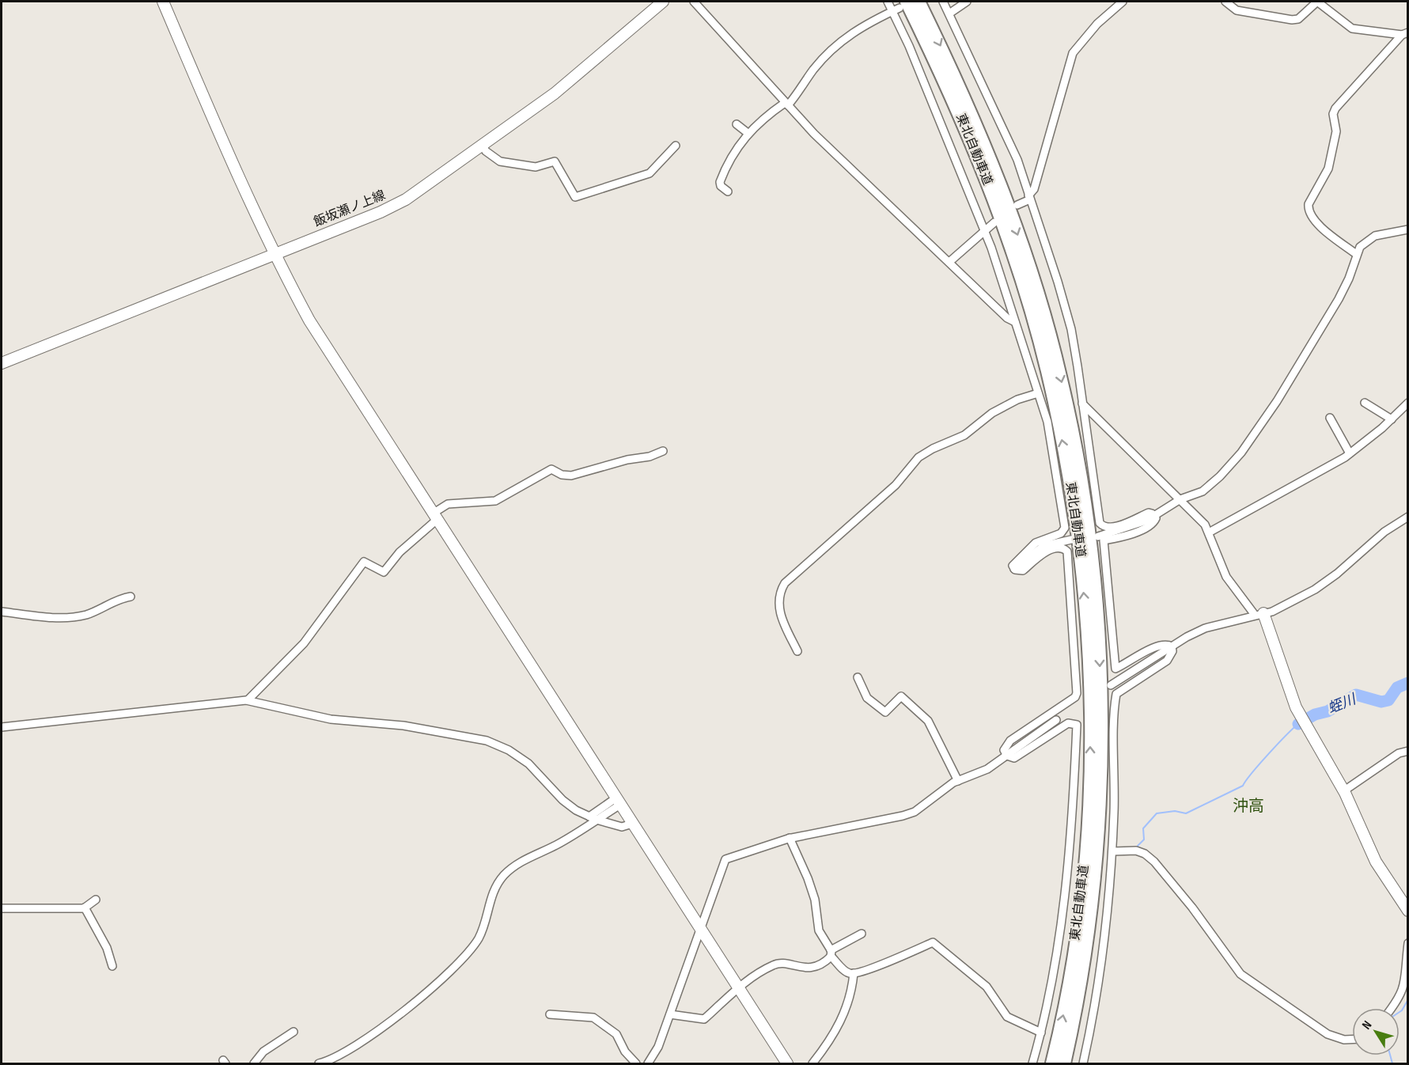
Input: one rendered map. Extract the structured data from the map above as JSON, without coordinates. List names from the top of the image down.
{
  "streets": {
    "highway": ["東北自動車道"],
    "street": ["飯坂瀬ノ上線"]
  },
  "districts": ["沖高"],
  "water": ["蛭川"],
  "north": "top left"
}
